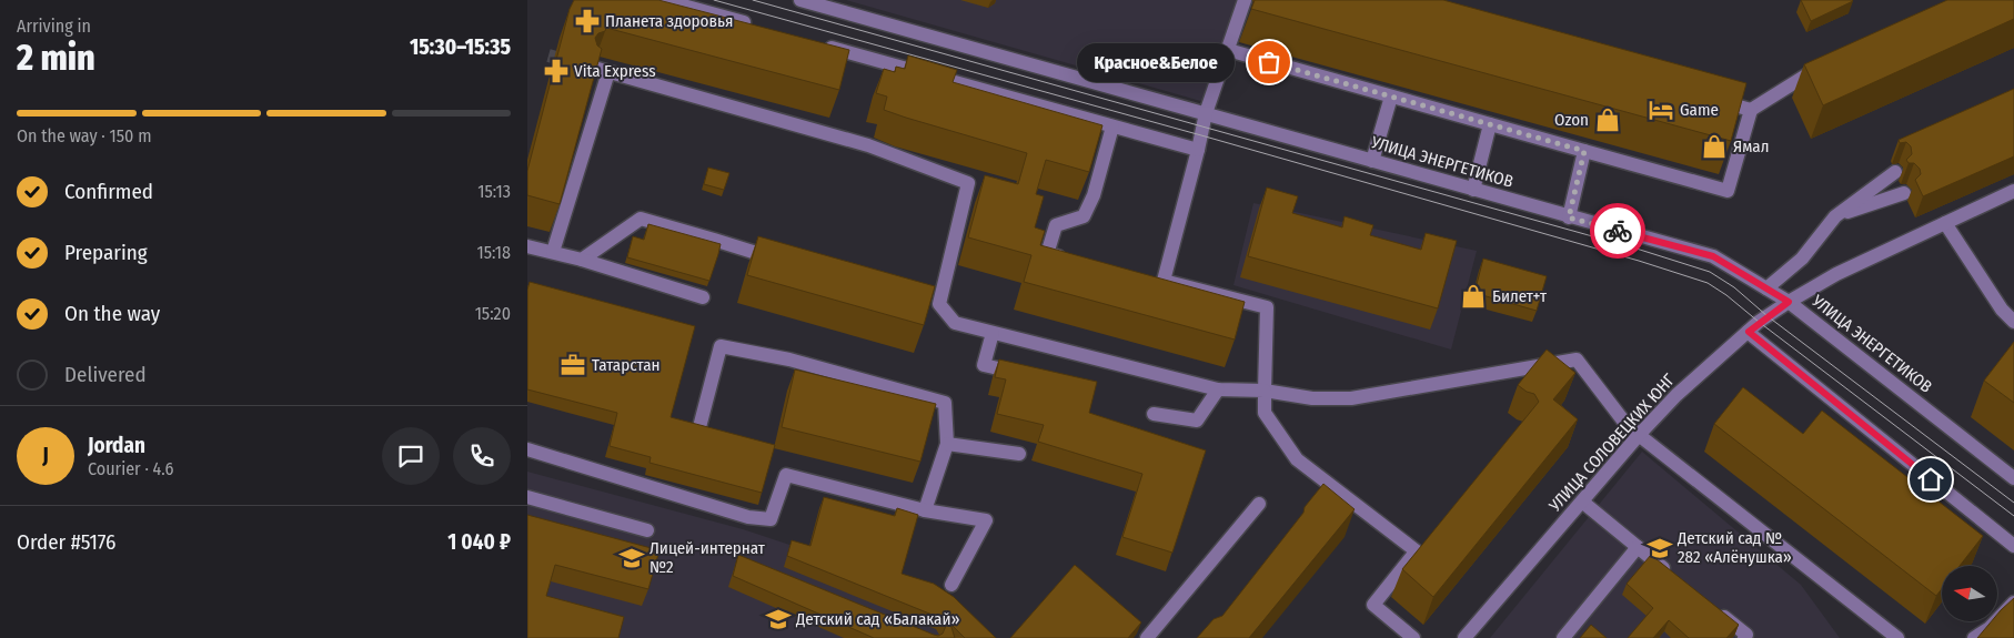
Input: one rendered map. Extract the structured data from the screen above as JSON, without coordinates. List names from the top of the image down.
{
  "streets": {
    "street": ["УЛИЦА ЭНЕРГЕТИКОВ", "УЛИЦА СОЛОВЕЦКИХ ЮНГ"]
  },
  "crossings": [
    ["УЛИЦА ЭНЕРГЕТИКОВ", "УЛИЦА СОЛОВЕЦКИХ ЮНГ"]
  ],
  "places": {
    "pharmacy": ["Планета здоровья", "Vita Express"],
    "other": ["Красное&Белое"],
    "hotel": ["Game"],
    "shop": ["Ozon", "Ямал", "Билет+т"],
    "office": ["Татарстан"],
    "school or university": ["Детский сад № 282 «Алёнушка»", "Лицей-интернат №2", "Детский сад «Балакай»"]
  },
  "north": "left",
  "page": {
    "heading": ["2 min", "Arriving in", "15:30–15:35"],
    "panel": [
      "Jordan",
      "Courier · 4.6",
      "Order #5176",
      "1 040 ₽"
    ],
    "bubble": "Красное&Белое",
    "bar": "On the way · 150 m",
    "list": [
      ["Confirmed", "15:13"],
      ["Preparing", "15:18"],
      ["On the way", "15:20"],
      "Delivered"
    ],
    "round": "J"
  }
}
